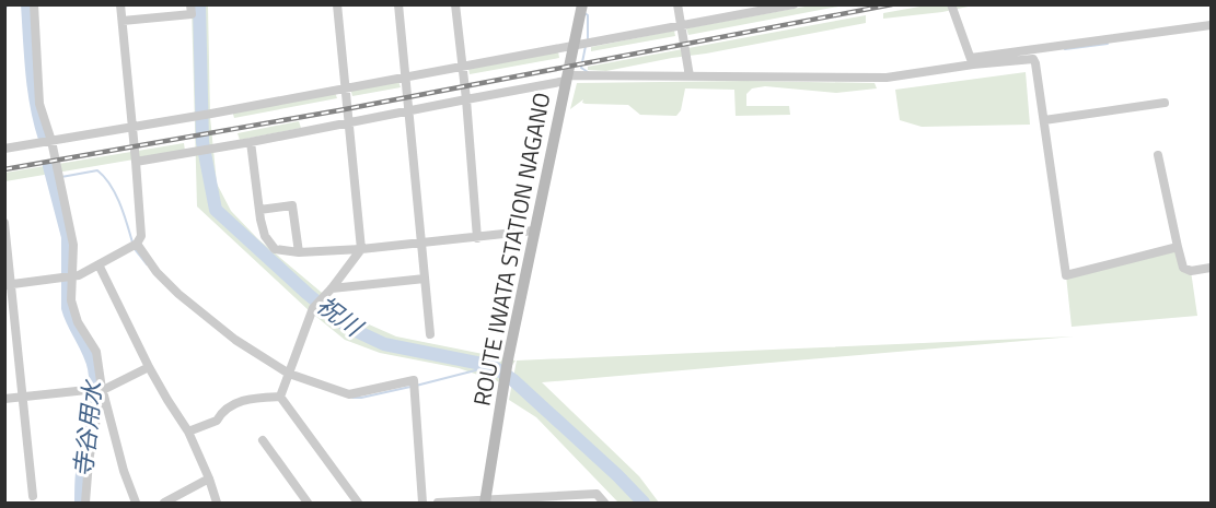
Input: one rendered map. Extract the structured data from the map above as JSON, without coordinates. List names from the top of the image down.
{
  "streets": {
    "main road": ["ROUTE IWATA STATION NAGANO"]
  },
  "water": ["祝川", "寺谷用水"]
}
